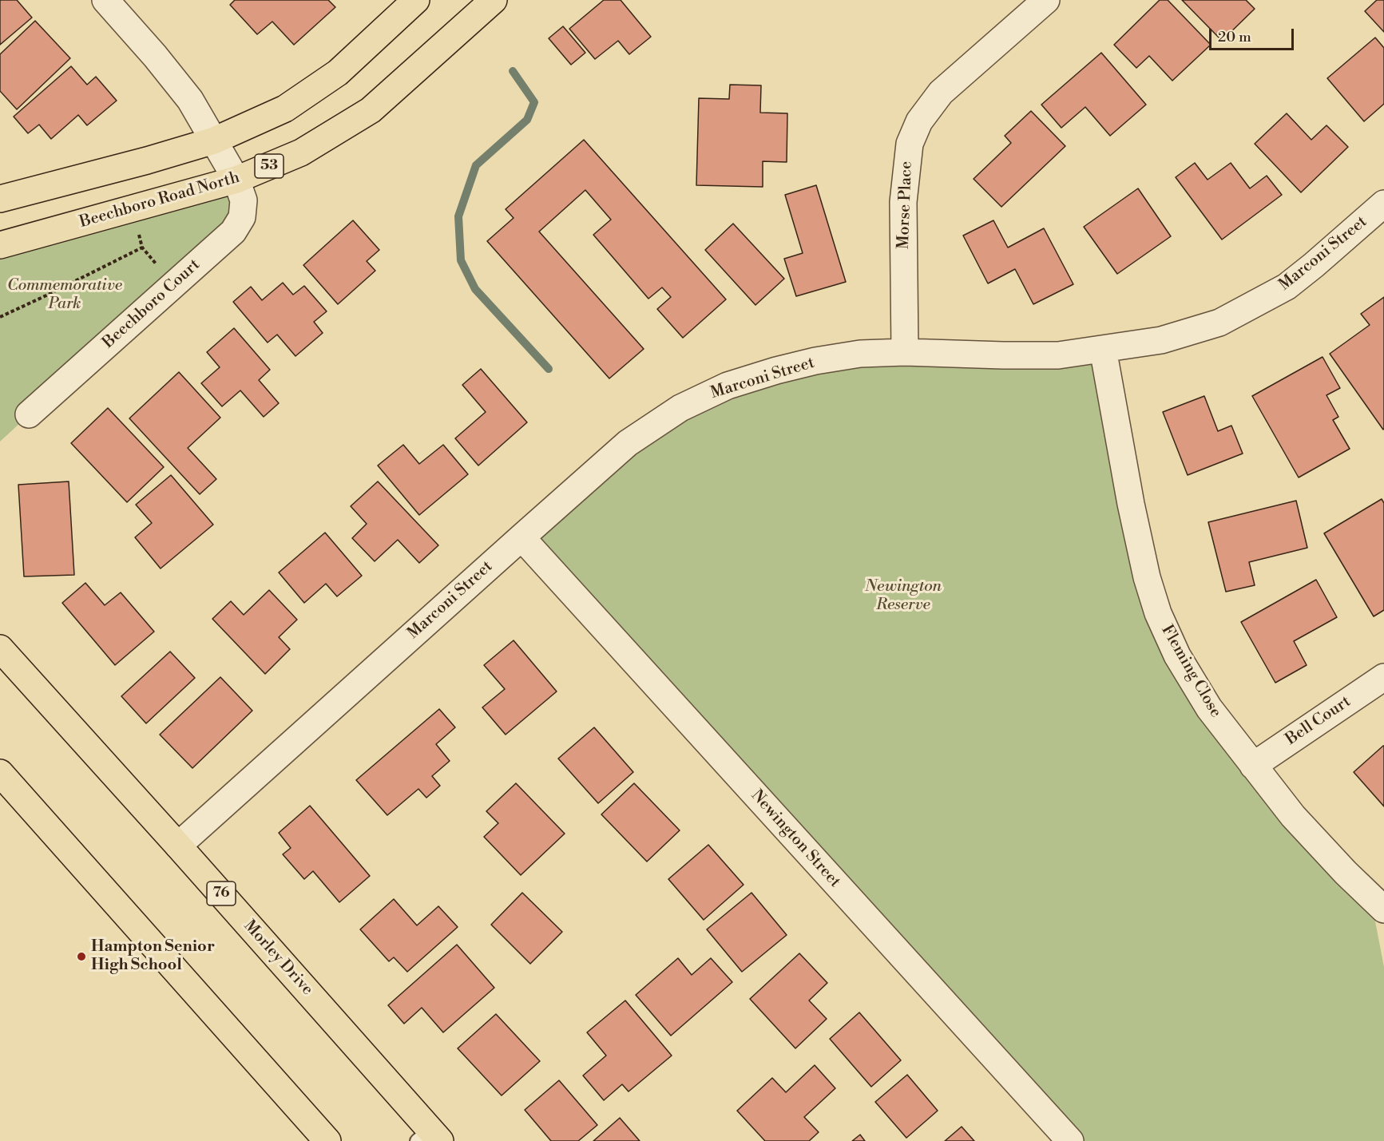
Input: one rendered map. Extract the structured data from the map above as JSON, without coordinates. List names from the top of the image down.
{
  "streets": {
    "main road": [
      "53",
      "Beechboro Road North",
      "76",
      "Morley Drive"
    ],
    "street": [
      "Morse Place",
      "Marconi Street",
      "Beechboro Court",
      "Fleming Close",
      "Bell Court",
      "Newington Street"
    ]
  },
  "crossings": [
    ["Beechboro Road North", "Beechboro Court"],
    ["Morse Place", "Marconi Street"],
    ["Marconi Street", "Fleming Close"],
    ["Marconi Street", "Newington Street"],
    ["Marconi Street", "Morley Drive"],
    ["Fleming Close", "Bell Court"]
  ],
  "parks": ["Commemorative Park", "Newington Reserve"],
  "places": ["Hampton Senior High School"],
  "scale_bar": "20 m"
}
